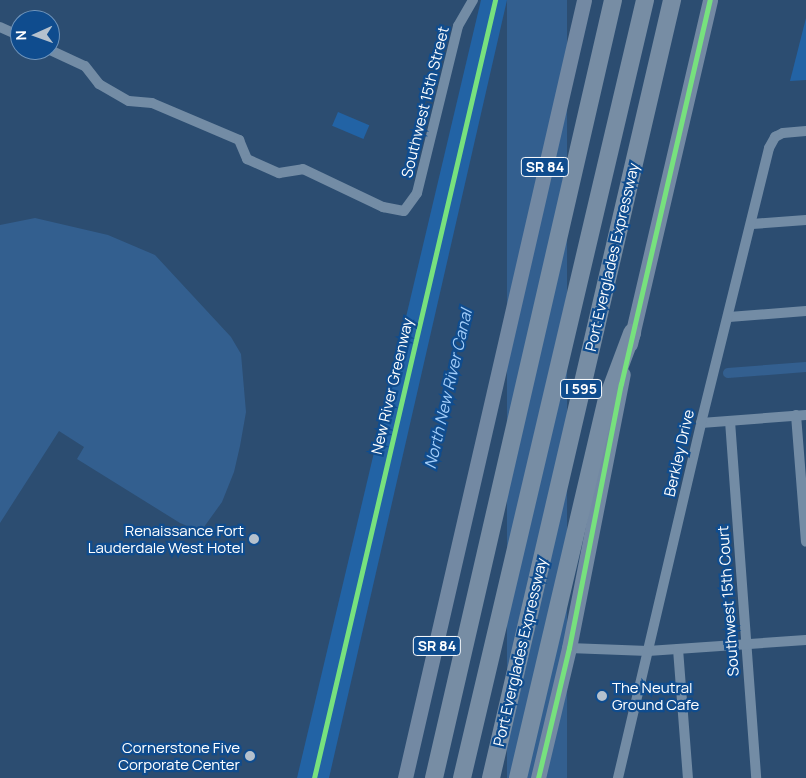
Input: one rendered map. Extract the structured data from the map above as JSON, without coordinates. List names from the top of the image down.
{
  "streets": {
    "highway": ["Port Everglades Expressway", "I 595"],
    "main road": ["SR 84"],
    "street": ["Southwest 15th Street", "Berkley Drive", "Southwest 15th Court"],
    "cycle path": ["New River Greenway"]
  },
  "water": ["North New River Canal"],
  "places": ["Renaissance Fort Lauderdale West Hotel", "The Neutral Ground Cafe", "Cornerstone Five Corporate Center"],
  "north": "left"
}
